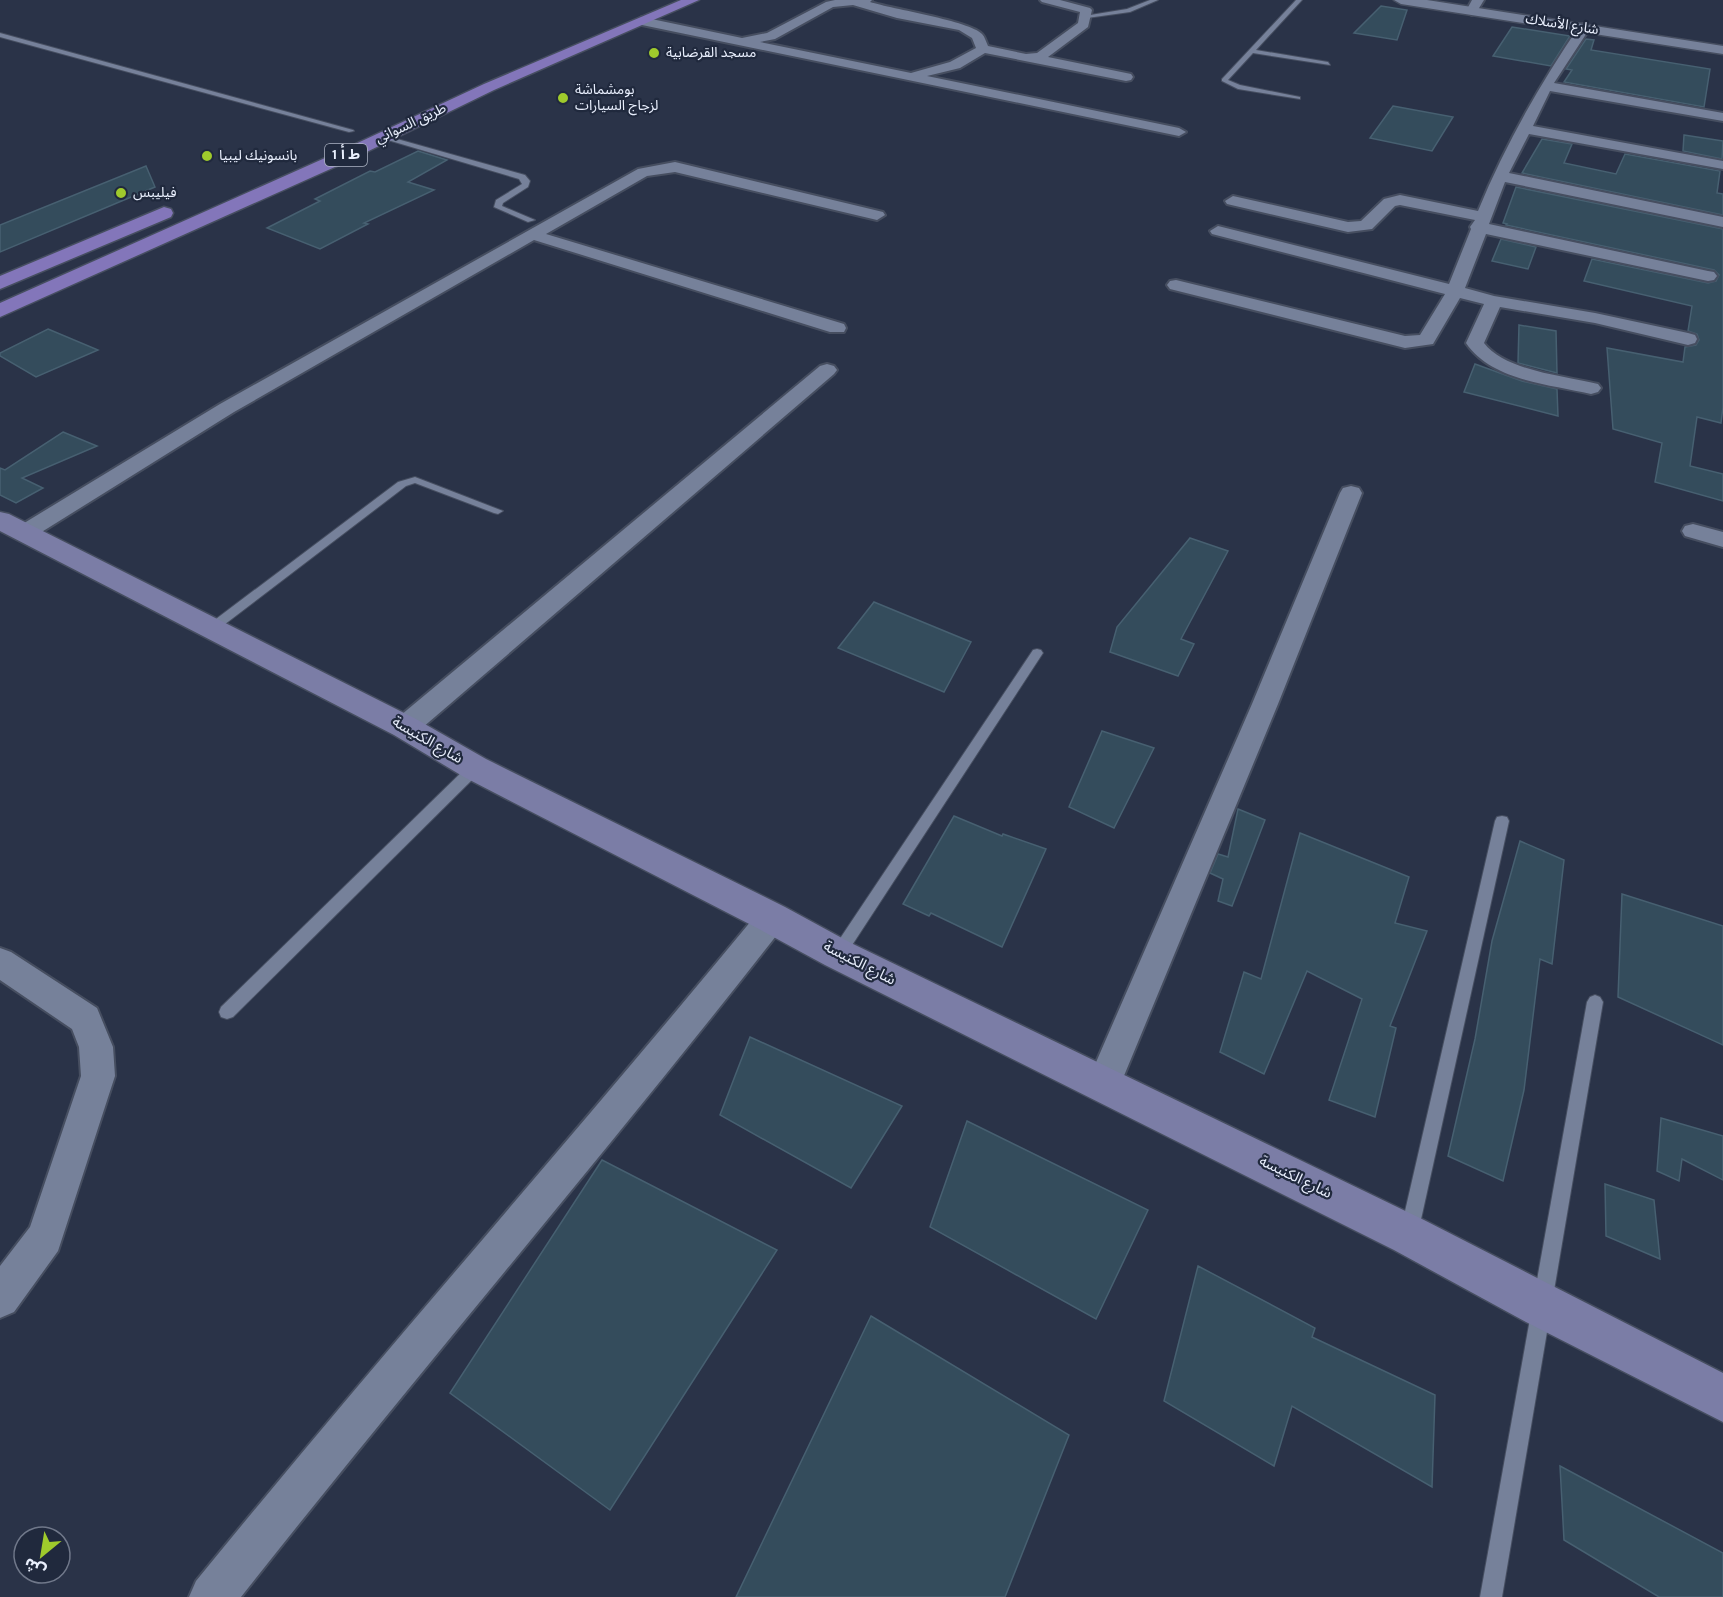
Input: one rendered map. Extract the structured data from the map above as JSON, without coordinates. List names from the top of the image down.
{
  "streets": {
    "highway": ["طريق السواني", "ط أ 1"],
    "main road": ["شارع الكنيسة"],
    "street": ["شارع الأسلاك"]
  },
  "places": [
    "مسجد القرضابية",
    "بومشماشة لزجاج السيارات",
    "بانسونيك ليبيا",
    "فيليبس"
  ],
  "north": "bottom left"
}
